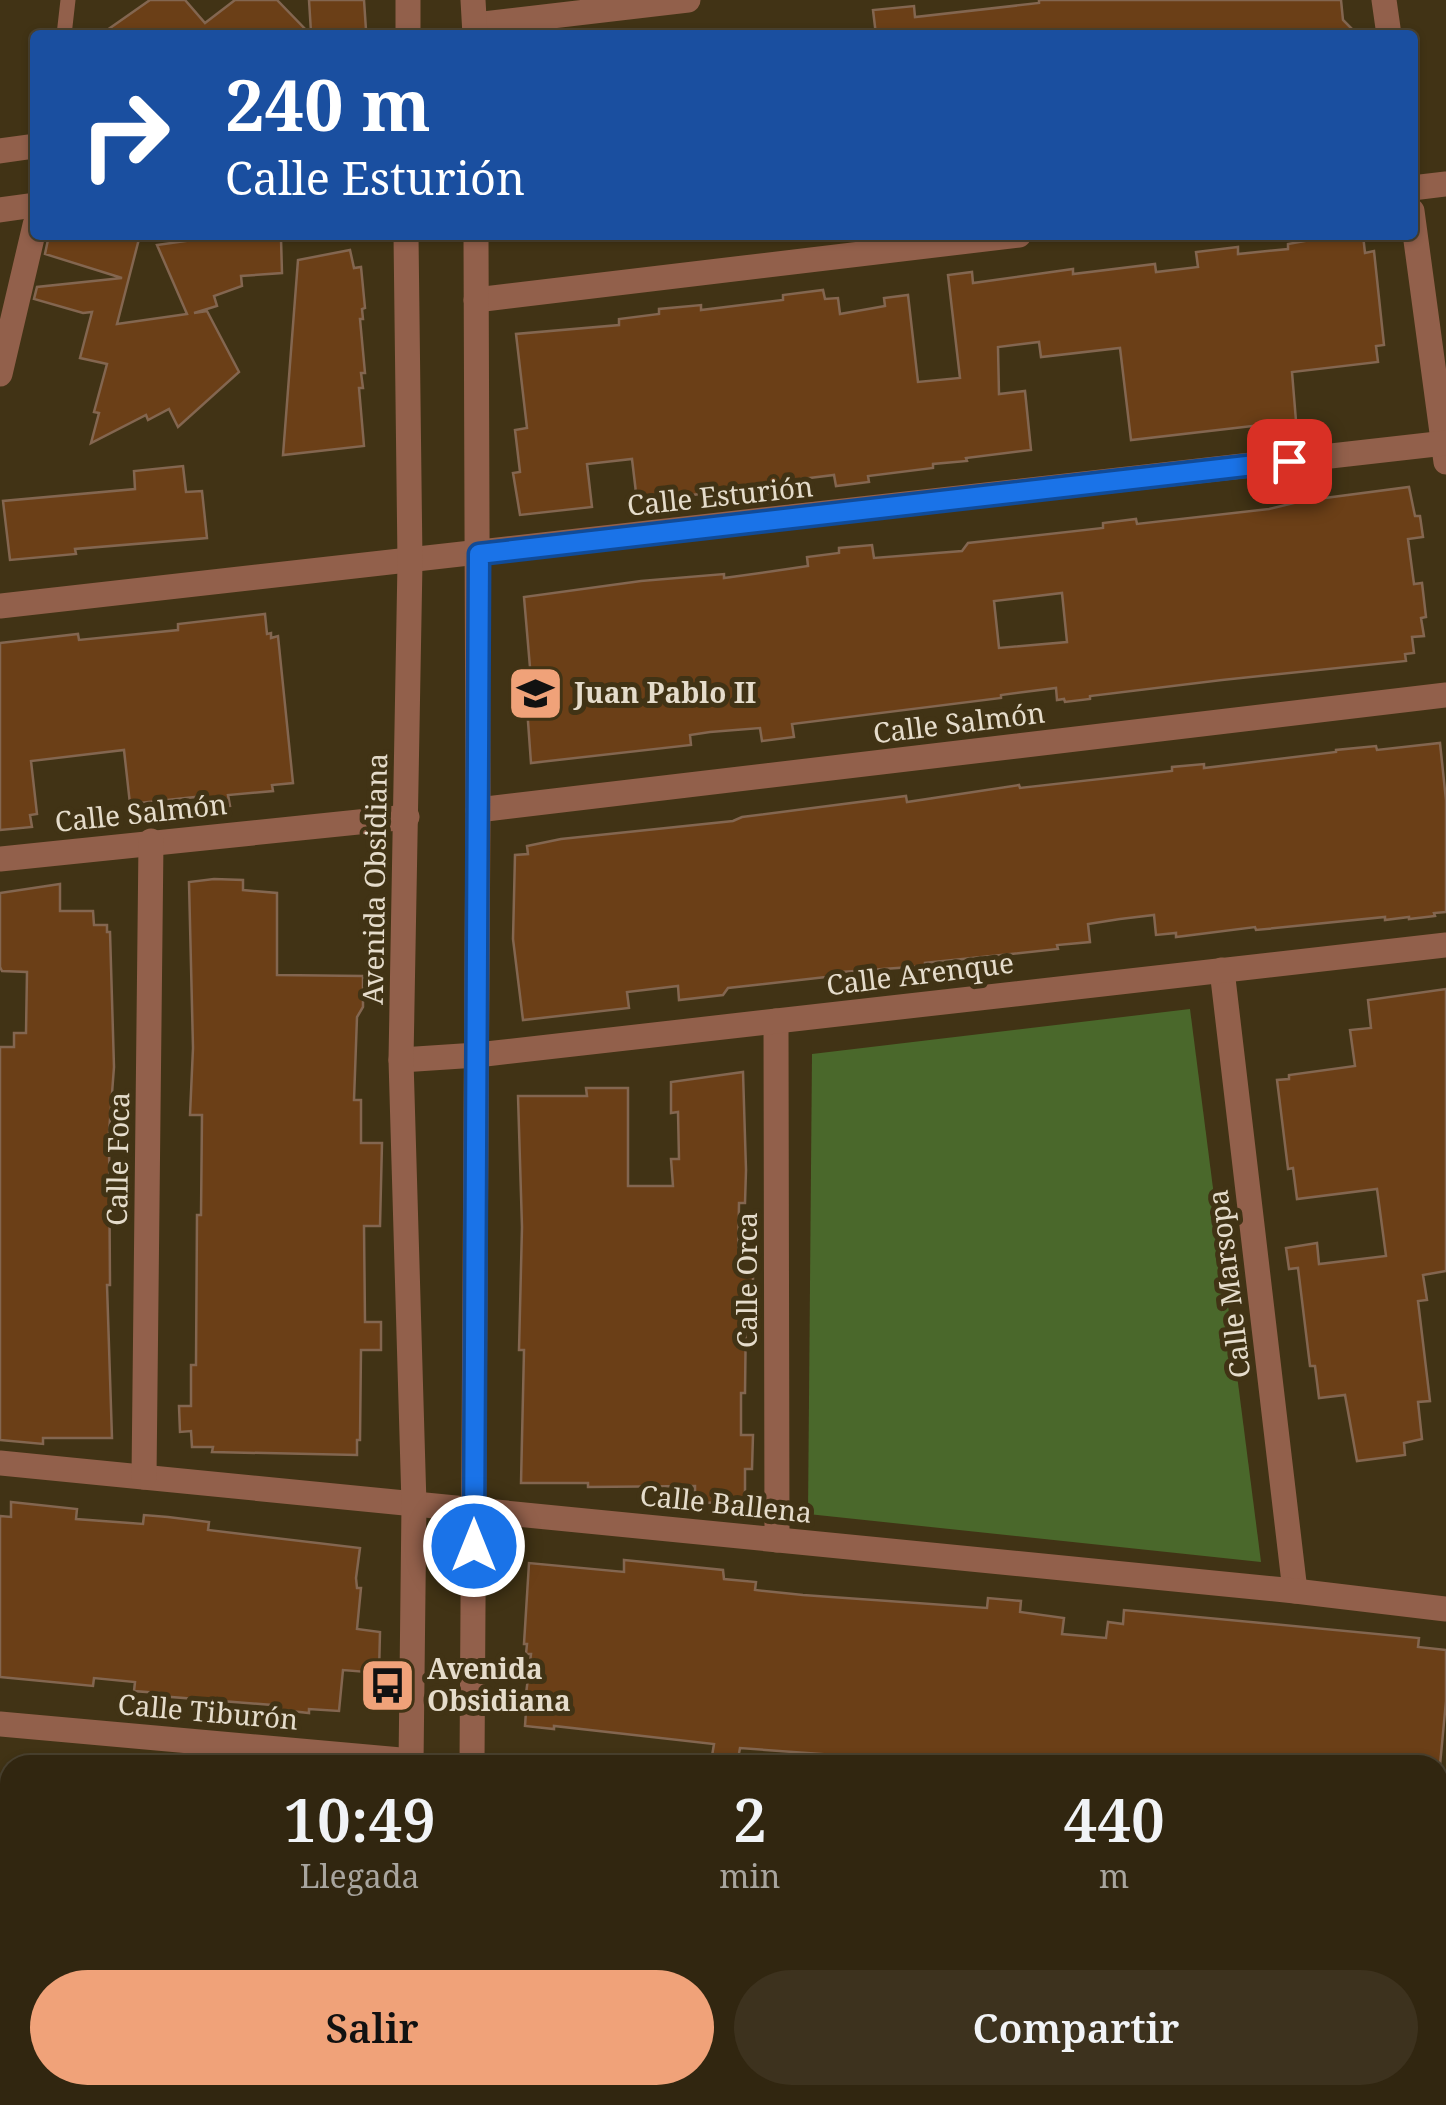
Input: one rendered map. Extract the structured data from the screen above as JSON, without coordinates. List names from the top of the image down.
{
  "streets": {
    "street": [
      "Calle Esturión",
      "Calle Salmón",
      "Avenida Obsidiana",
      "Calle Arenque",
      "Calle Foca",
      "Calle Orca",
      "Calle Marsopa",
      "Calle Ballena",
      "Calle Tiburón"
    ]
  },
  "crossings": [
    ["Calle Esturión", "Avenida Obsidiana"],
    ["Calle Salmón", "Avenida Obsidiana"],
    ["Calle Salmón", "Calle Foca"],
    ["Avenida Obsidiana", "Calle Arenque"],
    ["Avenida Obsidiana", "Calle Ballena"],
    ["Calle Arenque", "Calle Orca"],
    ["Calle Arenque", "Calle Marsopa"],
    ["Calle Foca", "Calle Ballena"],
    ["Calle Orca", "Calle Ballena"],
    ["Calle Marsopa", "Calle Ballena"]
  ],
  "places": {
    "school or university": ["Juan Pablo II"],
    "bus stop": ["Avenida Obsidiana"]
  },
  "page": {
    "turn": ["240 m", "Calle Esturión"],
    "eta": [
      "10:49",
      "Llegada",
      "2",
      "min",
      "440",
      "m"
    ],
    "buttons": ["Salir", "Compartir"]
  }
}
